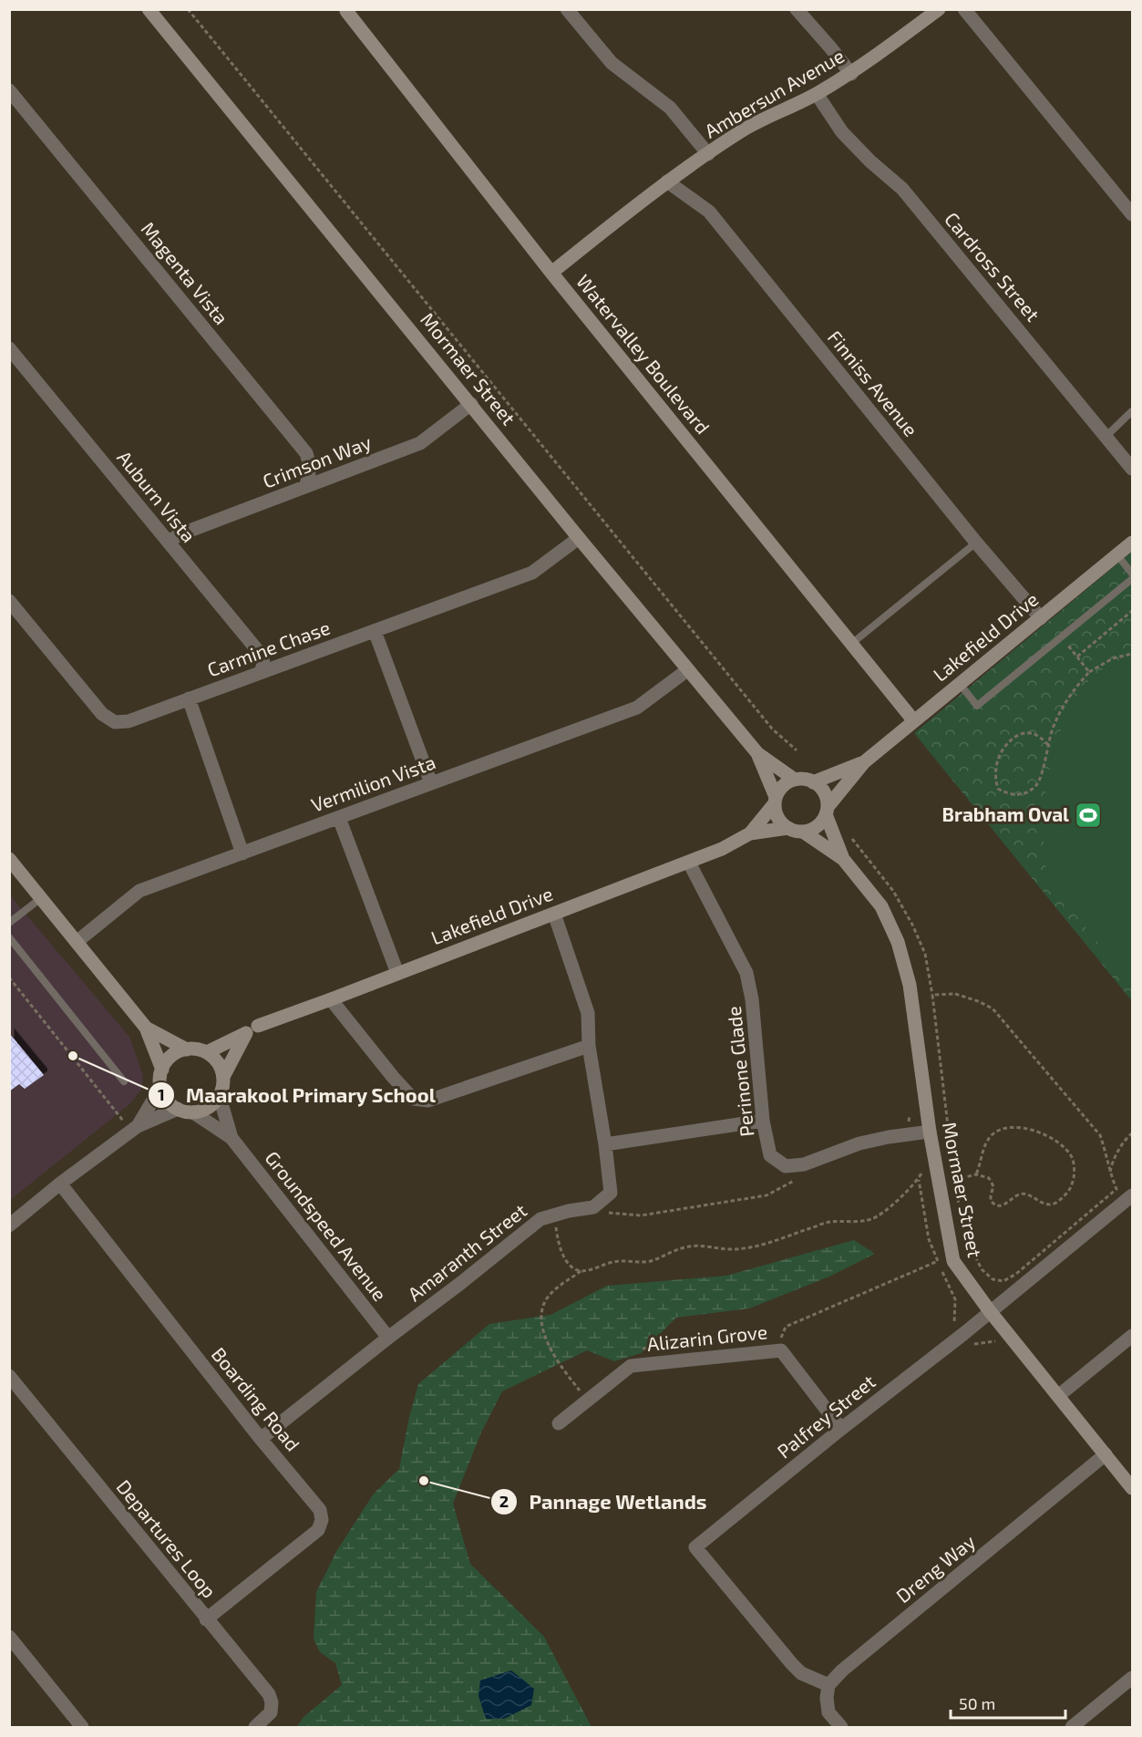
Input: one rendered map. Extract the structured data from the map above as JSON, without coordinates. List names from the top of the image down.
{
  "streets": {
    "street": [
      "Ambersun Avenue",
      "Cardross Street",
      "Magenta Vista",
      "Watervalley Boulevard",
      "Mormaer Street",
      "Finniss Avenue",
      "Crimson Way",
      "Auburn Vista",
      "Lakefield Drive",
      "Carmine Chase",
      "Vermilion Vista",
      "Perinone Glade",
      "Groundspeed Avenue",
      "Amaranth Street",
      "Alizarin Grove",
      "Boarding Road",
      "Palfrey Street",
      "Departures Loop",
      "Dreng Way"
    ]
  },
  "crossings": [
    ["Ambersun Avenue", "Cardross Street"],
    ["Ambersun Avenue", "Watervalley Boulevard"],
    ["Ambersun Avenue", "Finniss Avenue"],
    ["Magenta Vista", "Crimson Way"],
    ["Watervalley Boulevard", "Lakefield Drive"],
    ["Mormaer Street", "Crimson Way"],
    ["Mormaer Street", "Lakefield Drive"],
    ["Mormaer Street", "Carmine Chase"],
    ["Mormaer Street", "Vermilion Vista"],
    ["Mormaer Street", "Perinone Glade"],
    ["Mormaer Street", "Palfrey Street"],
    ["Mormaer Street", "Dreng Way"],
    ["Finniss Avenue", "Lakefield Drive"],
    ["Crimson Way", "Auburn Vista"],
    ["Auburn Vista", "Carmine Chase"],
    ["Lakefield Drive", "Perinone Glade"],
    ["Lakefield Drive", "Groundspeed Avenue"],
    ["Lakefield Drive", "Amaranth Street"],
    ["Groundspeed Avenue", "Amaranth Street"],
    ["Amaranth Street", "Boarding Road"],
    ["Alizarin Grove", "Palfrey Street"],
    ["Boarding Road", "Departures Loop"],
    ["Palfrey Street", "Dreng Way"]
  ],
  "places": {
    "sports": ["Brabham Oval"],
    "other": ["Maarakool Primary School", "Pannage Wetlands"]
  },
  "scale_bar": "50 m"
}
